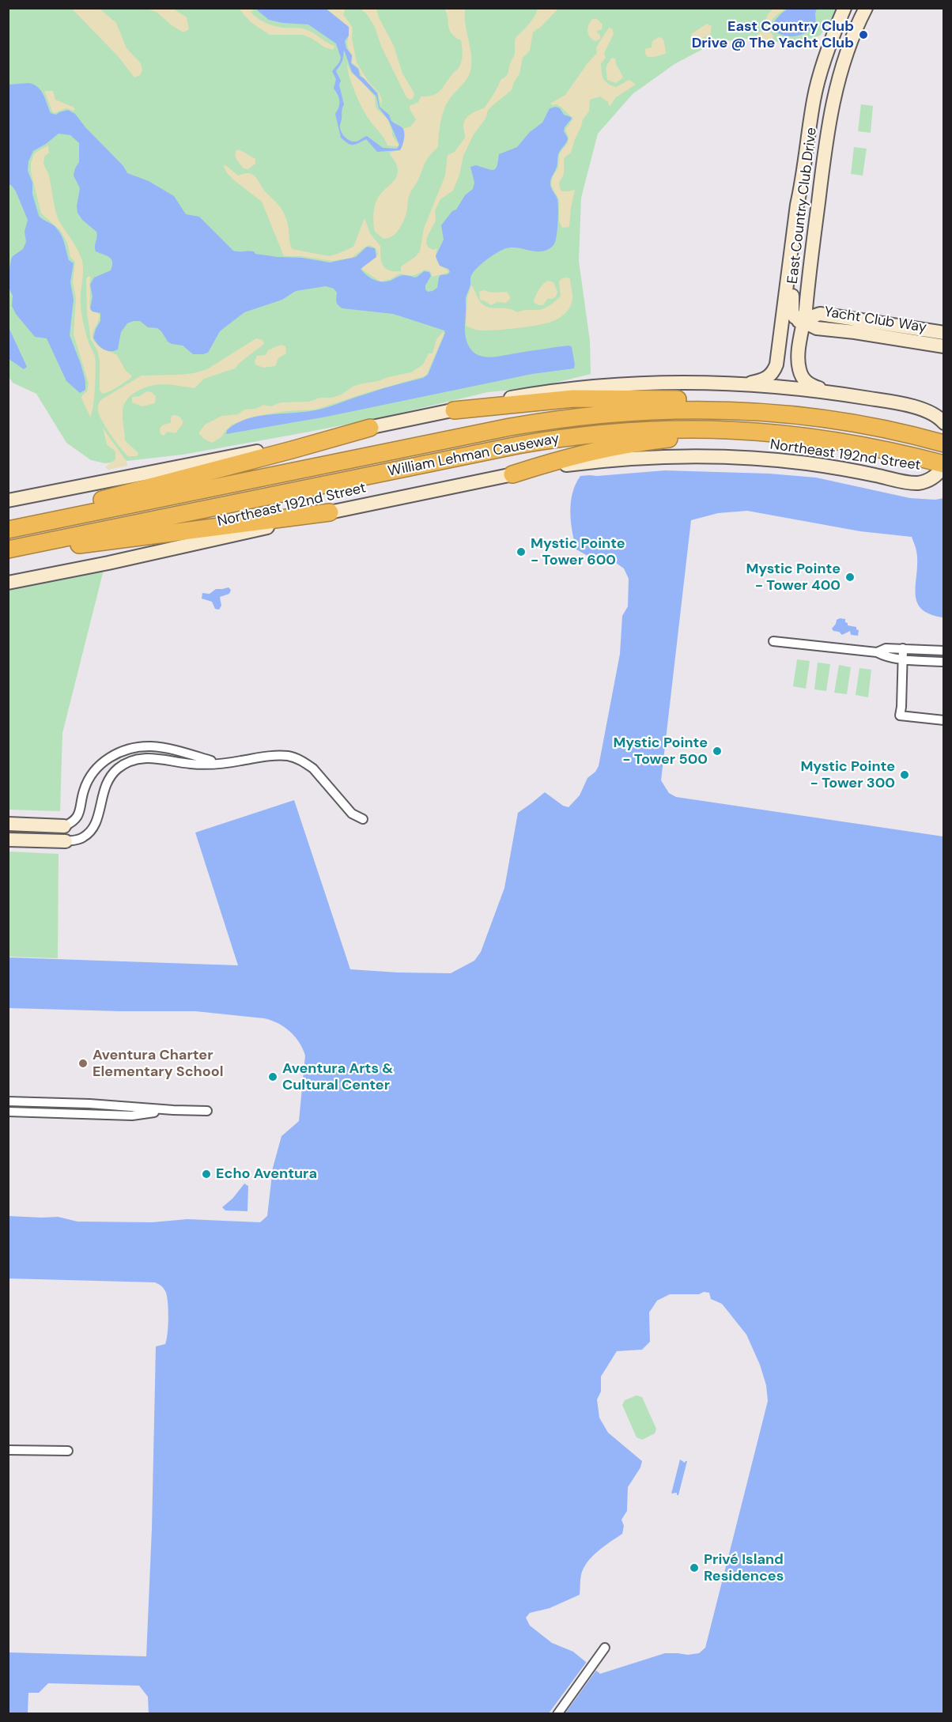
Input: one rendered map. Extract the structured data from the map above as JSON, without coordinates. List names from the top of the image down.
{
  "streets": {
    "highway": ["William Lehman Causeway"],
    "street": ["East Country Club Drive", "Yacht Club Way", "Northeast 192nd Street"]
  },
  "crossings": [
    ["East Country Club Drive", "Yacht Club Way"],
    ["William Lehman Causeway", "Northeast 192nd Street"]
  ],
  "places": [
    "East Country Club Drive @ The Yacht Club",
    "Mystic Pointe - Tower 600",
    "Mystic Pointe - Tower 400",
    "Mystic Pointe - Tower 500",
    "Mystic Pointe - Tower 300",
    "Aventura Charter Elementary School",
    "Aventura Arts & Cultural Center",
    "Echo Aventura",
    "Privé Island Residences"
  ]
}
